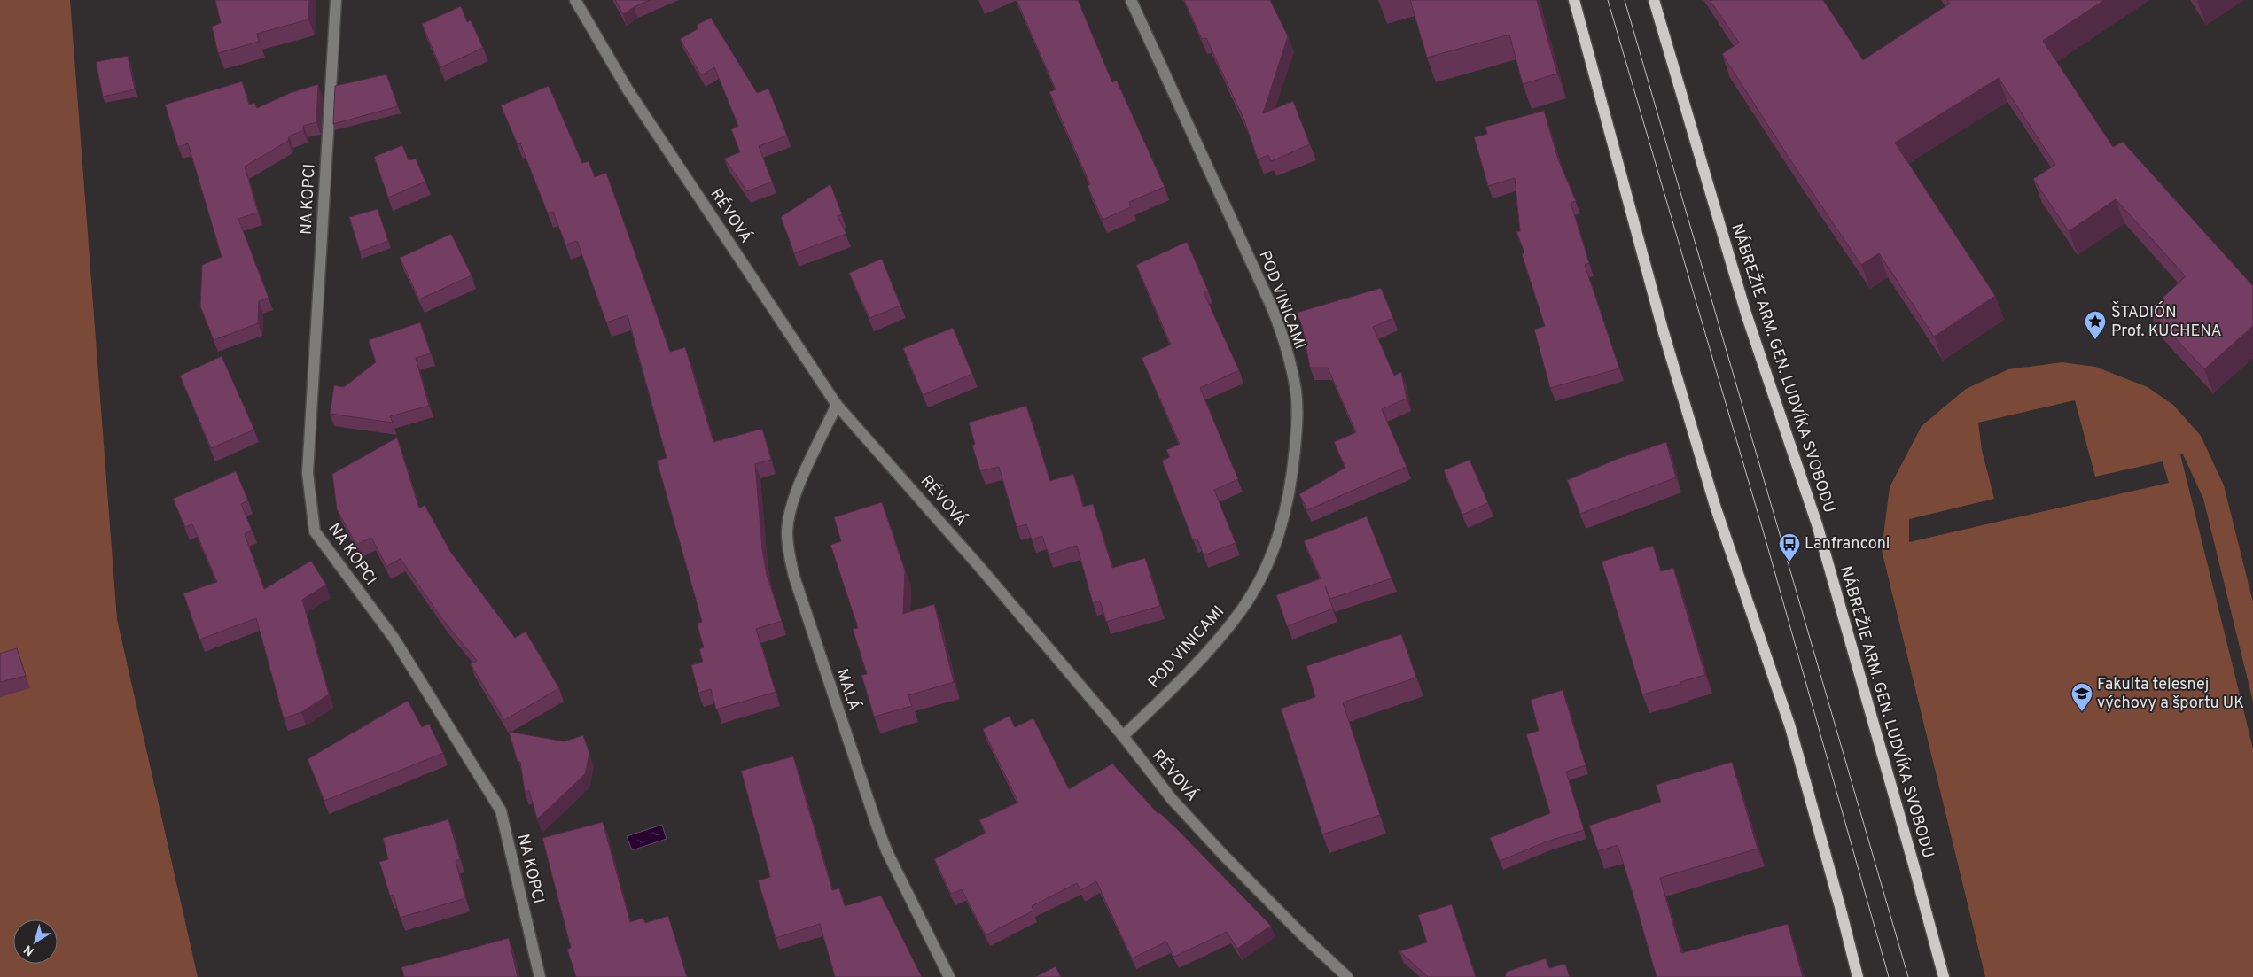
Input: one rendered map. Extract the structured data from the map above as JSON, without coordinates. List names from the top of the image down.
{
  "streets": {
    "main road": ["NÁBREŽIE ARM. GEN. LUDVÍKA SVOBODU"],
    "street": [
      "NA KOPCI",
      "RÉVOVÁ",
      "POD VINICAMI",
      "MALÁ"
    ]
  },
  "crossings": [
    ["RÉVOVÁ", "POD VINICAMI"],
    ["RÉVOVÁ", "MALÁ"]
  ],
  "places": {
    "place": ["ŠTADIÓN Prof. KUCHENA"],
    "bus stop": ["Lanfranconi"],
    "school or university": ["Fakulta telesnej výchovy a športu UK"]
  },
  "north": "bottom left"
}
